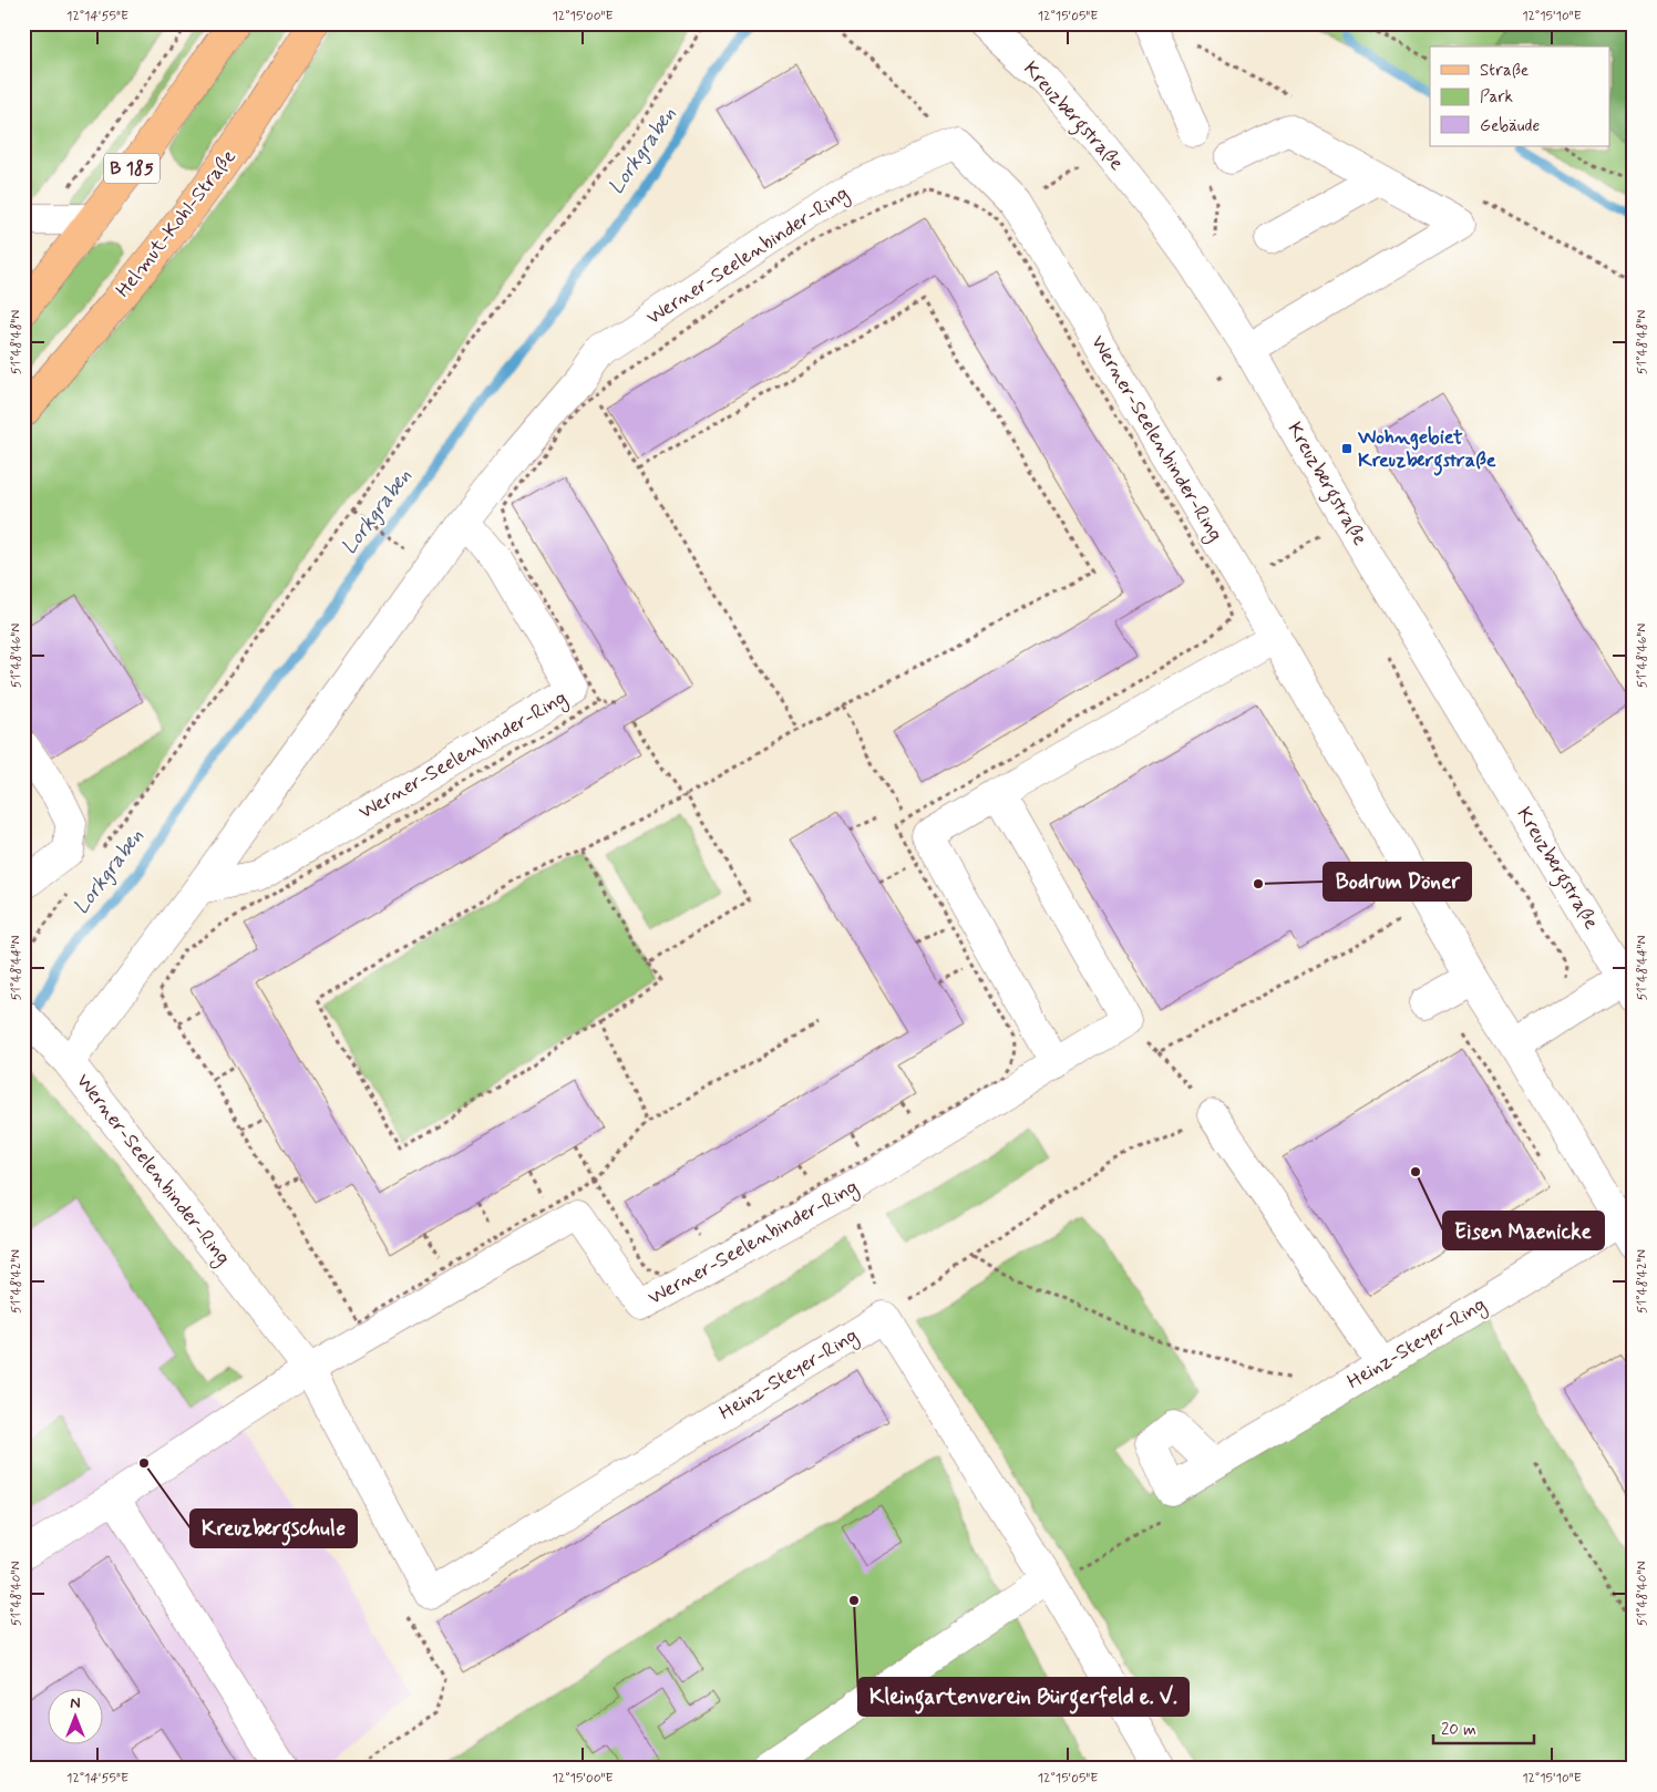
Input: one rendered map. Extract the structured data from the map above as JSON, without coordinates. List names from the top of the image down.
{
  "streets": {
    "main road": ["B 185", "Helmut-Kohl-Straße"],
    "street": ["Kreuzbergstraße", "Werner-Seelenbinder-Ring", "Heinz-Steyer-Ring"]
  },
  "crossings": [
    ["Kreuzbergstraße", "Werner-Seelenbinder-Ring"],
    ["Kreuzbergstraße", "Heinz-Steyer-Ring"],
    ["Werner-Seelenbinder-Ring", "Heinz-Steyer-Ring"]
  ],
  "water": ["Lorkgraben"],
  "places": {
    "transit": ["Wohngebiet Kreuzbergstraße"],
    "other": [
      "Bodrum Döner",
      "Eisen Maenicke",
      "Kreuzbergschule",
      "Kleingartenverein Bürgerfeld e. V."
    ]
  },
  "legend": ["Straße", "Park", "Gebäude"],
  "scale_bar": "20 m",
  "north": "top",
  "coordinates": [
    "12°14'55\"E",
    "12°15'00\"E",
    "12°15'05\"E",
    "12°15'10\"E",
    "51°48'48\"N",
    "51°48'46\"N",
    "51°48'44\"N",
    "51°48'42\"N",
    "51°48'40\"N"
  ]
}
